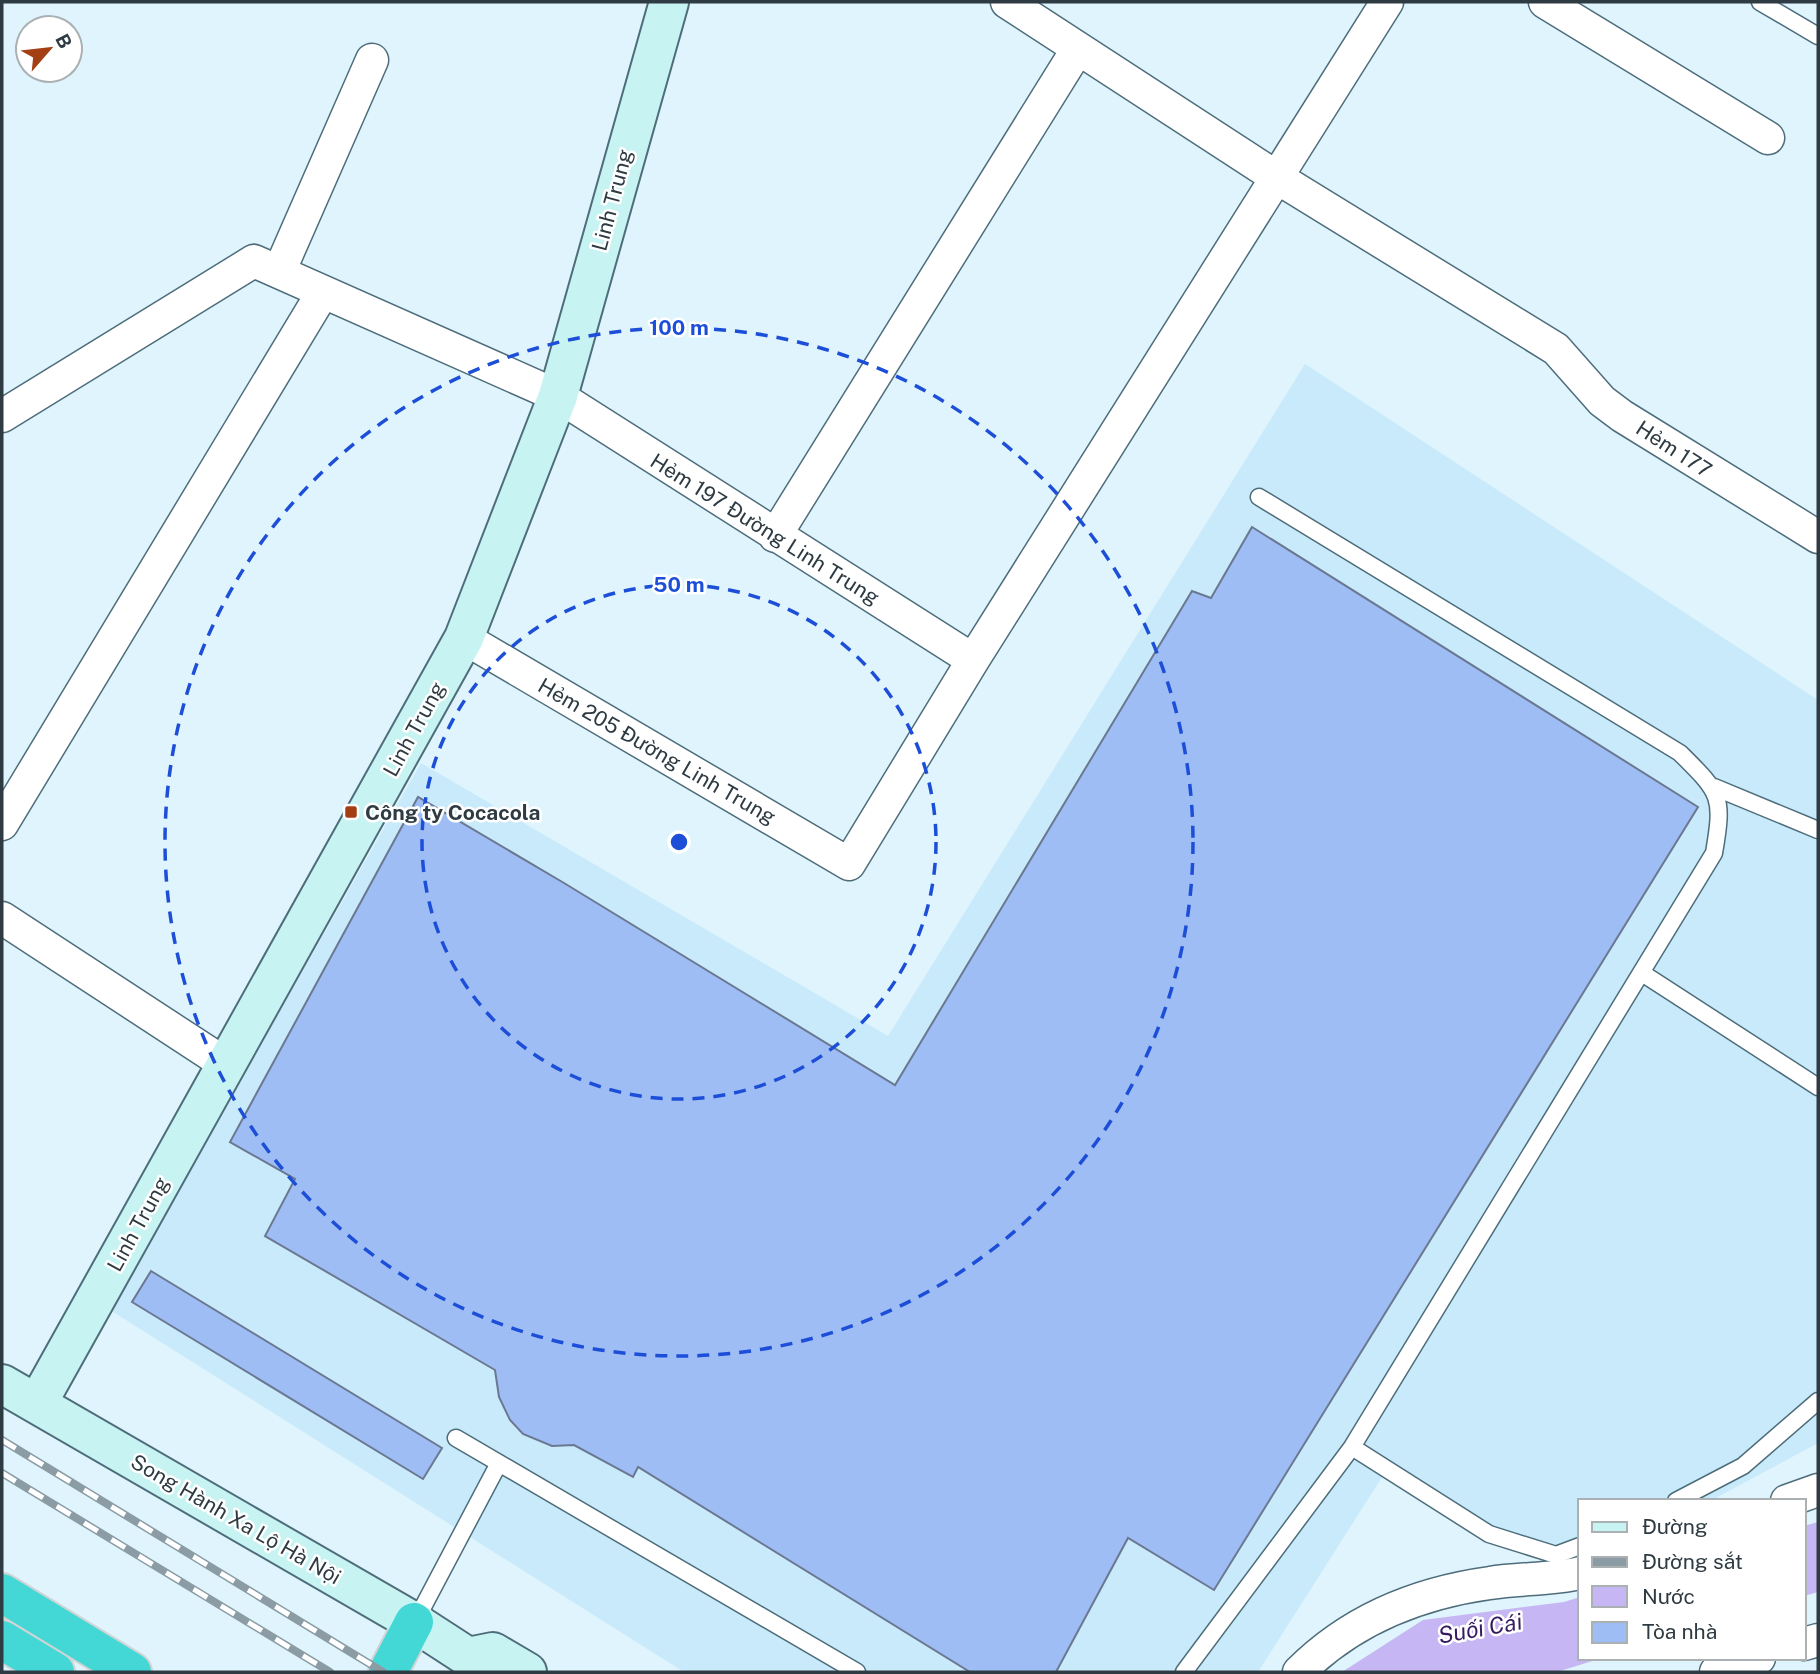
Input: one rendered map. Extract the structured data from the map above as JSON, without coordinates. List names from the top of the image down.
{
  "streets": {
    "street": [
      "Linh Trung",
      "Hẻm 177",
      "Hẻm 197 Đường Linh Trung",
      "Hẻm 205 Đường Linh Trung",
      "Song Hành Xa Lộ Hà Nội"
    ]
  },
  "crossings": [
    ["Linh Trung", "Hẻm 197 Đường Linh Trung"],
    ["Linh Trung", "Hẻm 205 Đường Linh Trung"],
    ["Linh Trung", "Song Hành Xa Lộ Hà Nội"],
    ["Hẻm 197 Đường Linh Trung", "Hẻm 205 Đường Linh Trung"]
  ],
  "water": ["Suối Cái"],
  "places": {
    "transit": ["Công ty Cocacola"]
  },
  "legend": [
    "Đường",
    "Đường sắt",
    "Nước",
    "Tòa nhà"
  ],
  "north": "top right",
  "rings": ["100 m", "50 m"]
}
